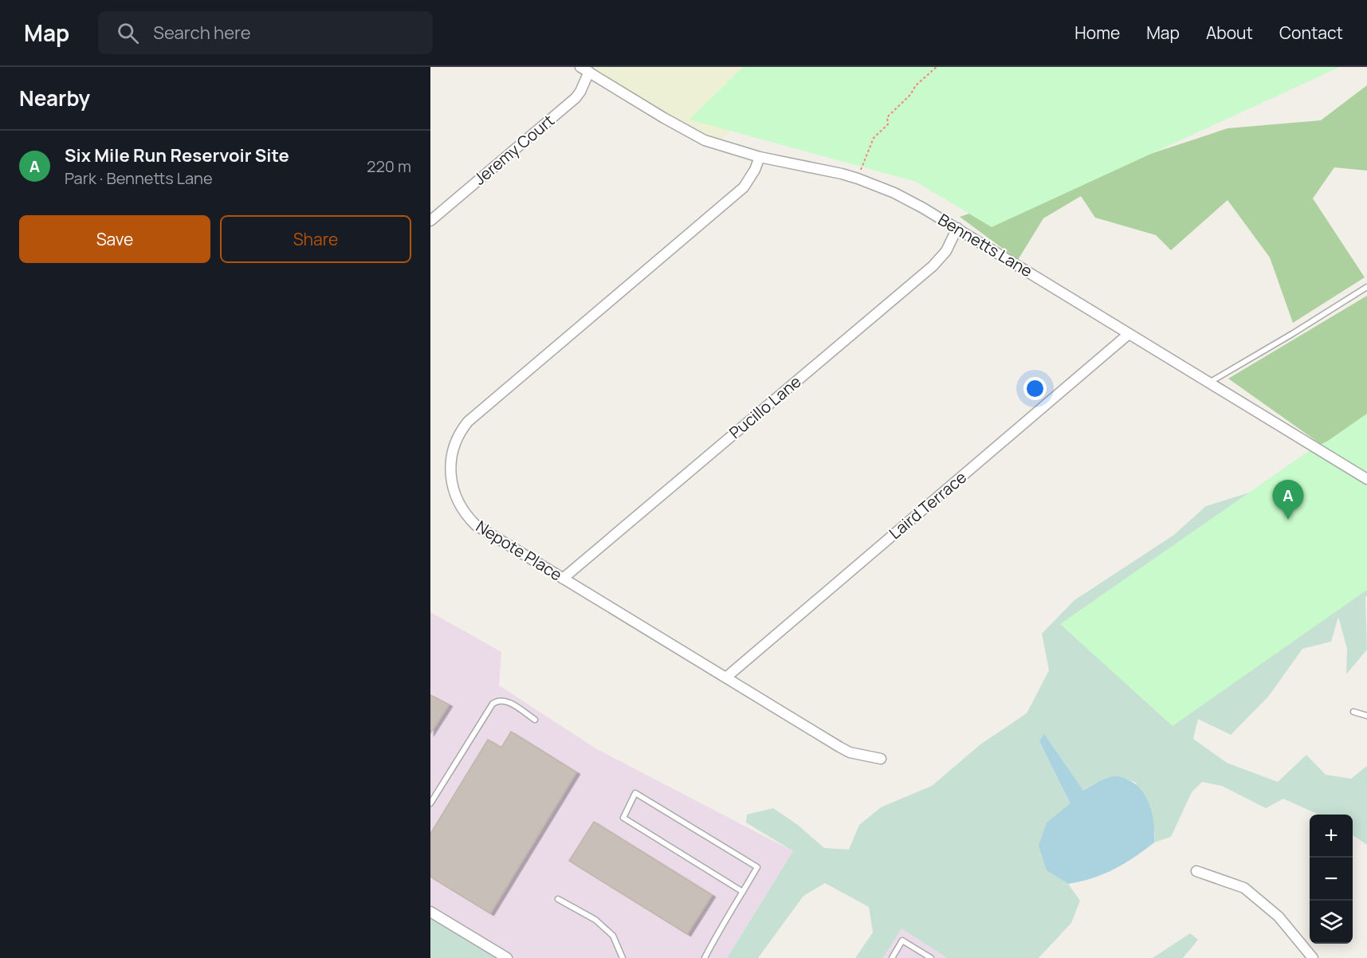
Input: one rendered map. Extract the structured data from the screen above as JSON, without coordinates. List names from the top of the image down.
{
  "streets": {
    "street": [
      "Jeremy Court",
      "Bennetts Lane",
      "Pucillo Lane",
      "Laird Terrace",
      "Nepote Place"
    ]
  },
  "crossings": [
    ["Jeremy Court", "Bennetts Lane"],
    ["Bennetts Lane", "Pucillo Lane"],
    ["Bennetts Lane", "Laird Terrace"],
    ["Bennetts Lane", "Nepote Place"],
    ["Pucillo Lane", "Nepote Place"],
    ["Laird Terrace", "Nepote Place"]
  ],
  "page": {
    "header": "Map",
    "search": "Search here",
    "nav": [
      "Home",
      "Map",
      "About",
      "Contact"
    ],
    "heading": "Nearby",
    "list": [
      {
        "mark": "A",
        "name": "Six Mile Run Reservoir Site",
        "note": "Park · Bennetts Lane",
        "value": "220 m"
      }
    ],
    "buttons": ["Save", "Share"],
    "pins": "A",
    "map_buttons": ["+", "−"]
  }
}
